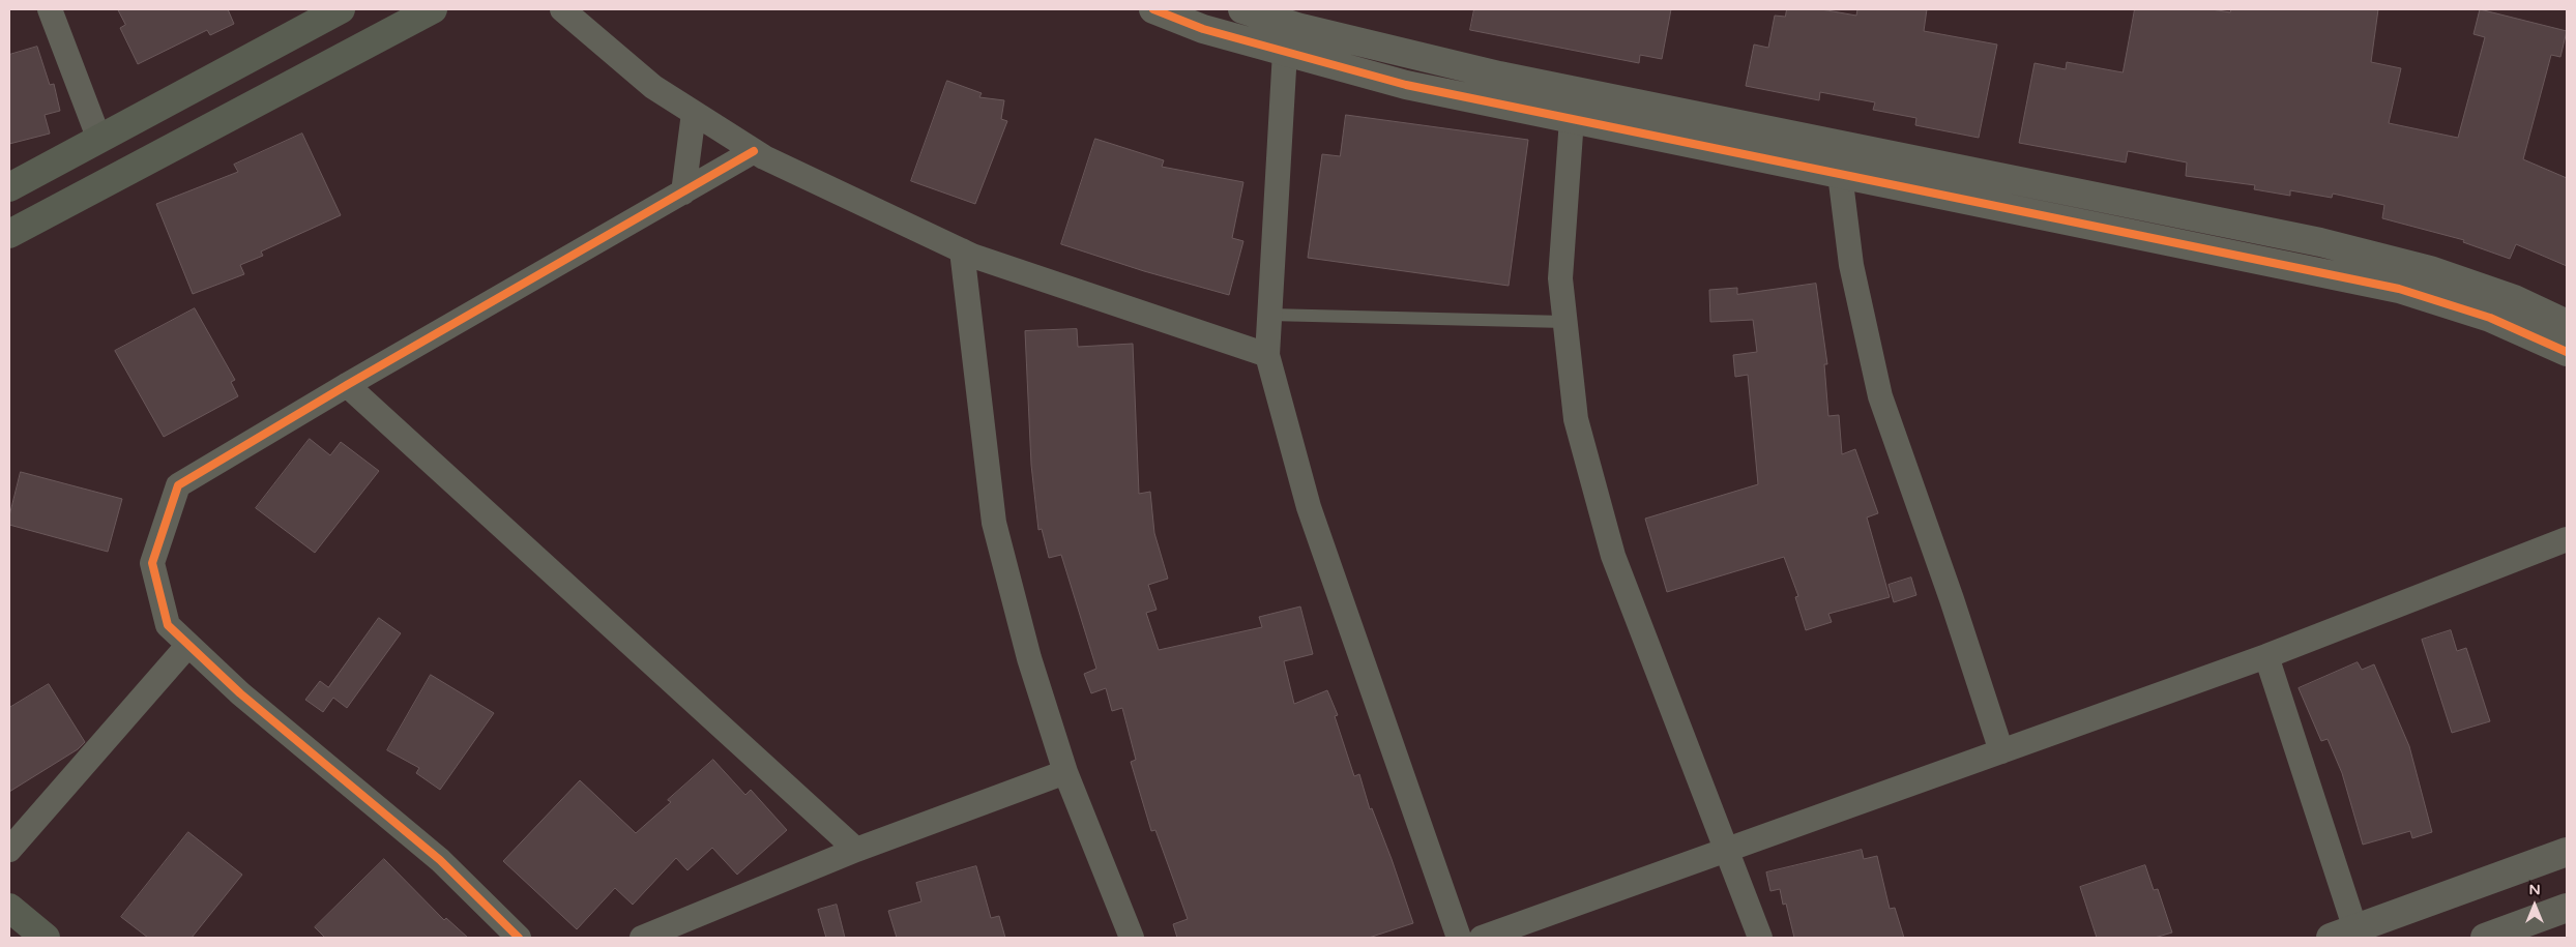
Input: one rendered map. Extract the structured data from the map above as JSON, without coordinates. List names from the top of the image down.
{
  "north": "top"
}
